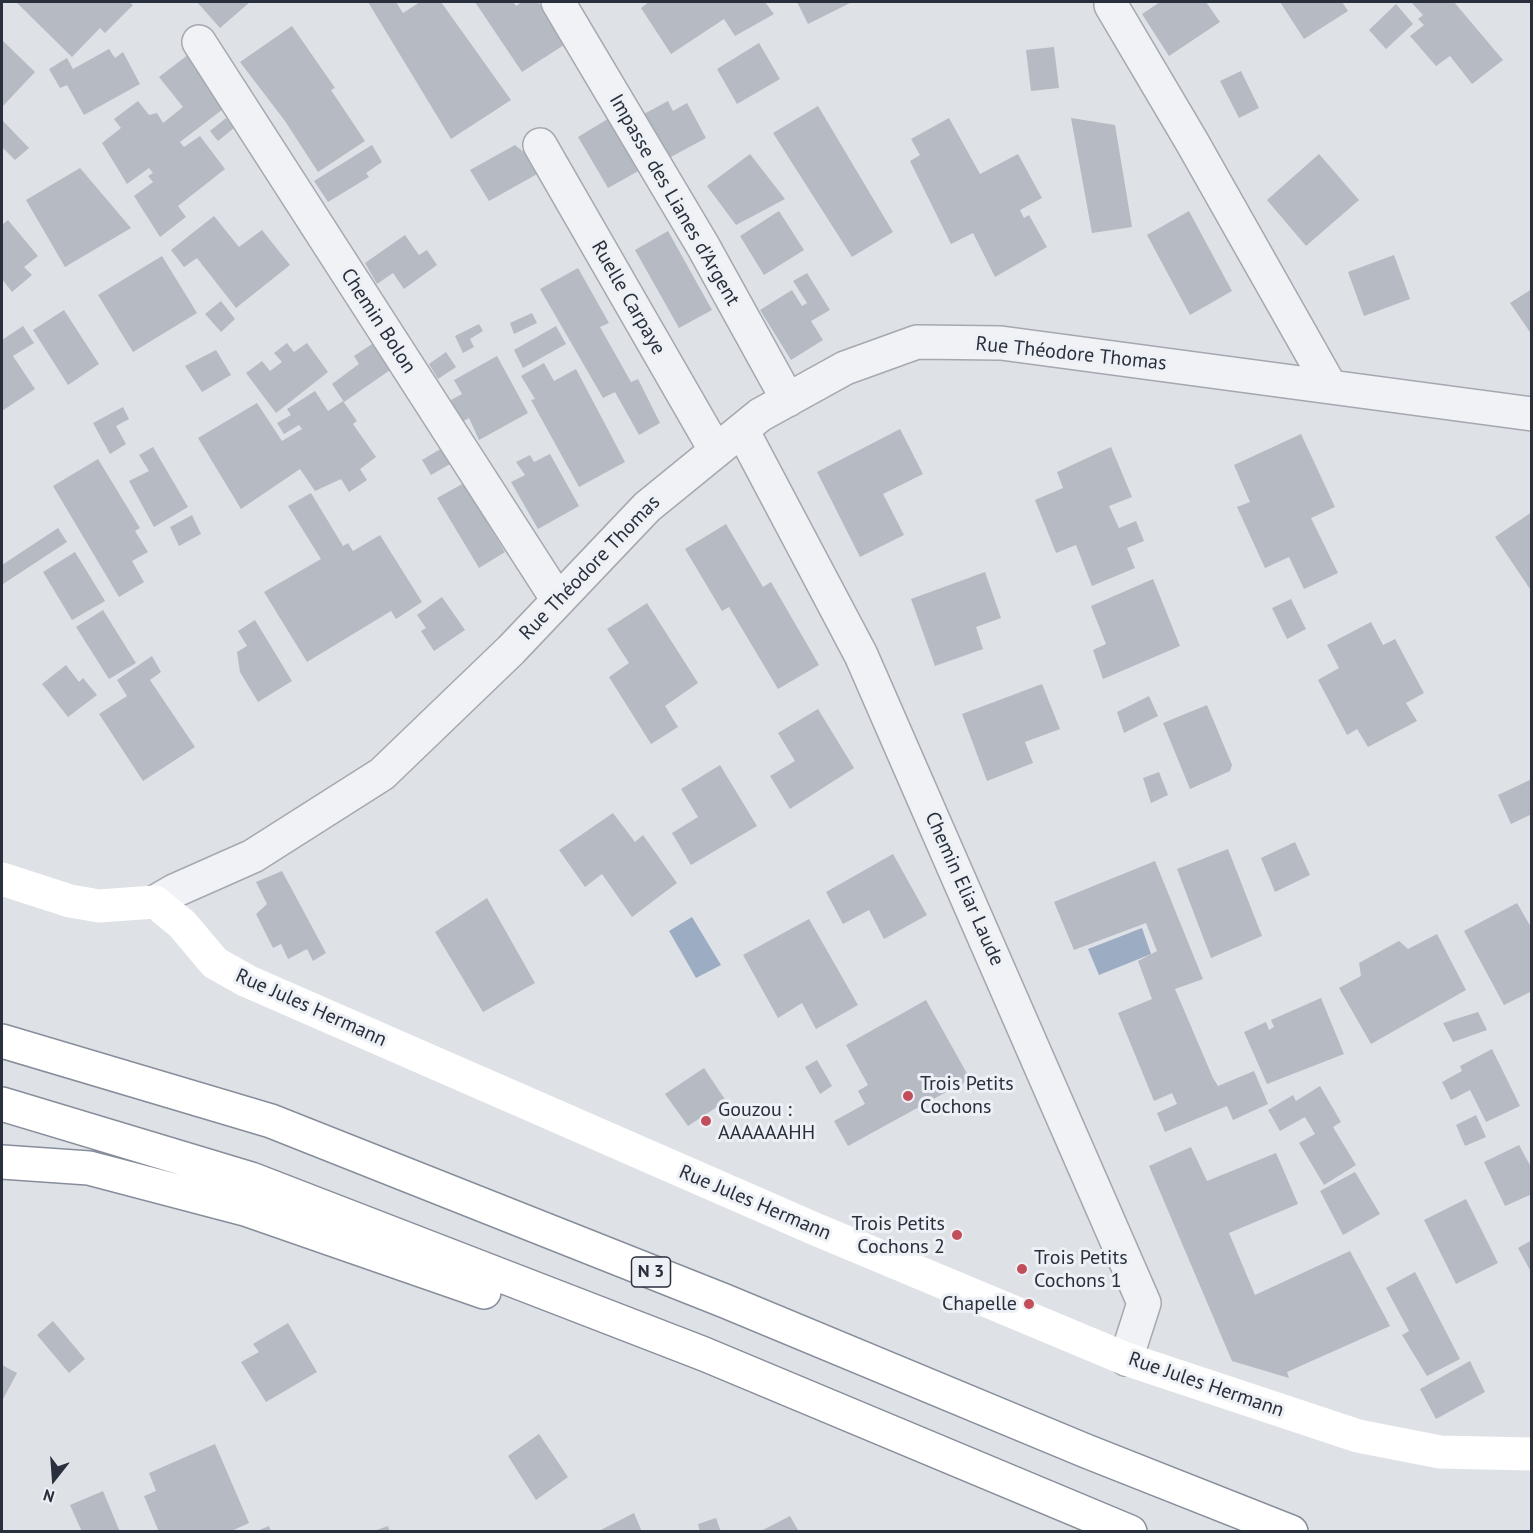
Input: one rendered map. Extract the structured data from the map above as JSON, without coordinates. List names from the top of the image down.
{
  "streets": {
    "main road": ["Rue Jules Hermann", "N 3"],
    "street": [
      "Impasse des Lianes d'Argent",
      "Ruelle Carpaye",
      "Chemin Bolon",
      "Rue Théodore Thomas",
      "Chemin Eliar Laude"
    ]
  },
  "crossings": [
    ["Impasse des Lianes d'Argent", "Rue Théodore Thomas"],
    ["Ruelle Carpaye", "Rue Théodore Thomas"],
    ["Chemin Bolon", "Rue Théodore Thomas"],
    ["Rue Théodore Thomas", "Chemin Eliar Laude"],
    ["Rue Théodore Thomas", "Rue Jules Hermann"],
    ["Chemin Eliar Laude", "Rue Jules Hermann"]
  ],
  "places": [
    "Trois Petits Cochons",
    "Gouzou : AAAAAAHH",
    "Trois Petits Cochons 2",
    "Trois Petits Cochons 1",
    "Chapelle"
  ],
  "north": "bottom"
}
